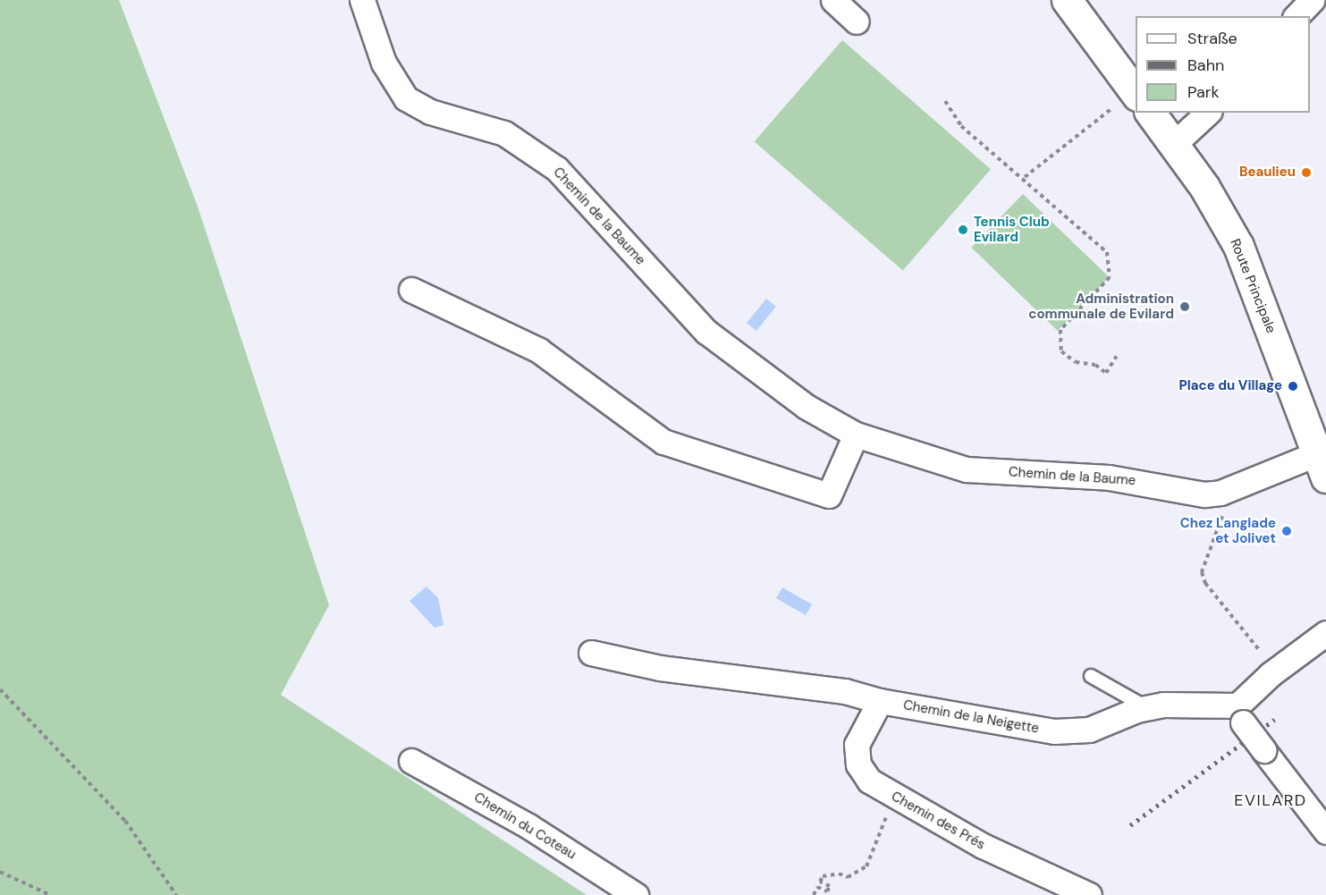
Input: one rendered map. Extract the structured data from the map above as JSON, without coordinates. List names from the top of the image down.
{
  "streets": {
    "street": [
      "Chemin de la Baume",
      "Route Principale",
      "Chemin de la Neigette",
      "Chemin des Prés",
      "Chemin du Coteau"
    ]
  },
  "crossings": [
    ["Chemin de la Baume", "Route Principale"],
    ["Chemin de la Neigette", "Chemin des Prés"]
  ],
  "districts": ["EVILARD"],
  "places": [
    "Beaulieu",
    "Tennis Club Evilard",
    "Administration communale de Evilard",
    "Place du Village",
    "Chez Langlade et Jolivet"
  ],
  "legend": ["Straße", "Bahn", "Park"]
}
